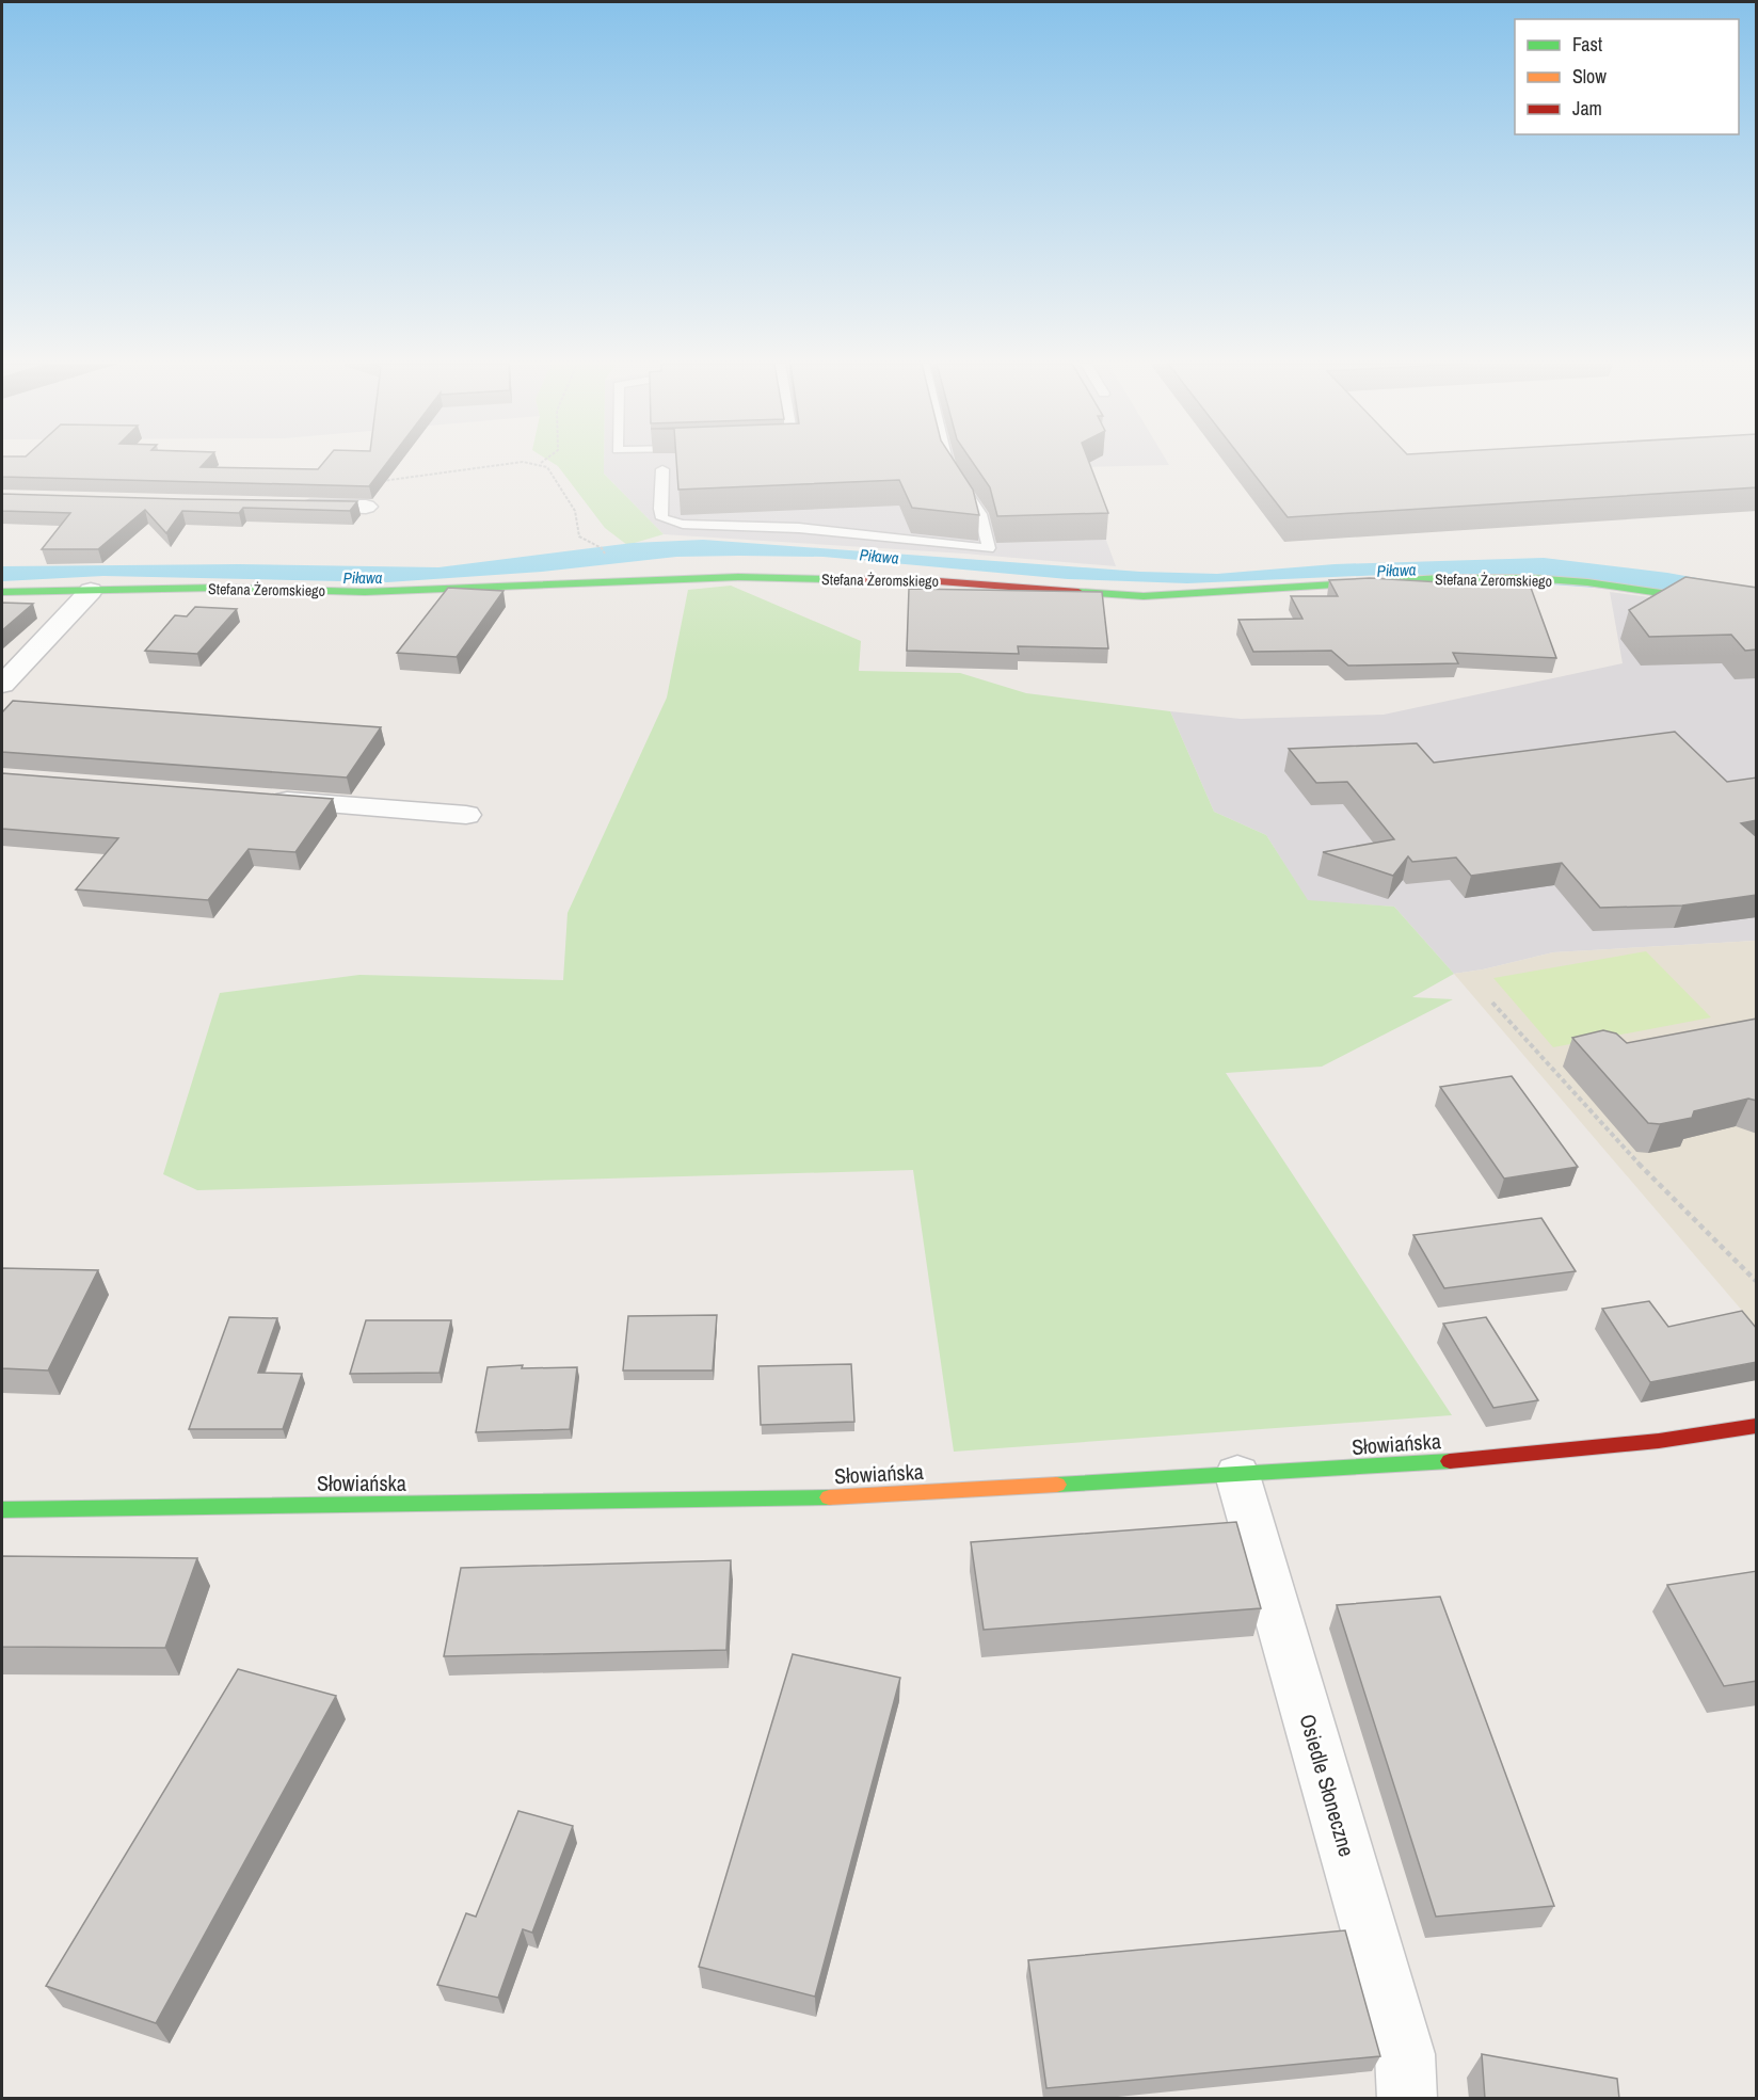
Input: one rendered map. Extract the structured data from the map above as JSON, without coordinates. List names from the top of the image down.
{
  "streets": {
    "street": ["Stefana Żeromskiego", "Słowiańska", "Osiedle Słoneczne"]
  },
  "crossings": [
    ["Słowiańska", "Osiedle Słoneczne"]
  ],
  "water": ["Piława"],
  "legend": ["Fast", "Slow", "Jam"]
}
